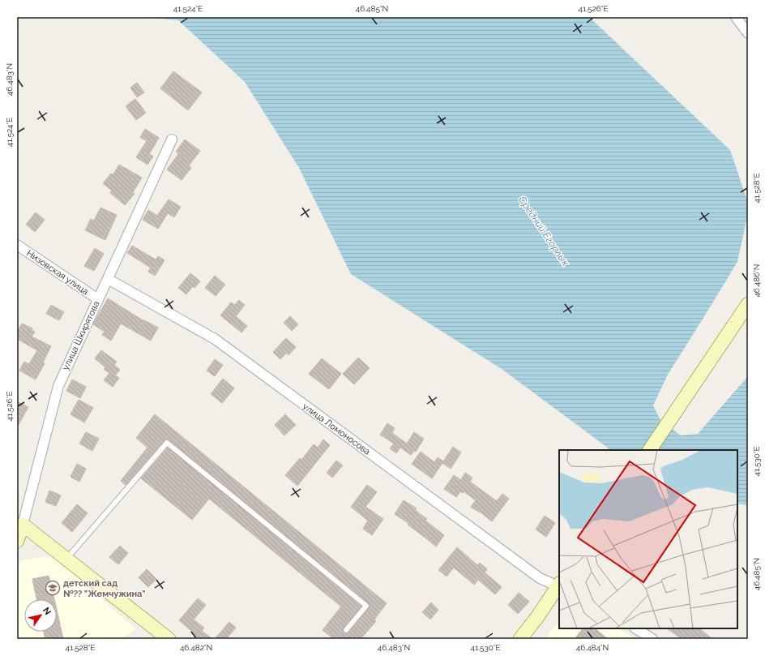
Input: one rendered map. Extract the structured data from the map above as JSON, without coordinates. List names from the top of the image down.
{
  "streets": {
    "main road": ["улица Шкирятова"],
    "street": ["Низовская улица", "улица Ломоносова"]
  },
  "crossings": [
    ["Низовская улица", "улица Шкирятова"],
    ["улица Шкирятова", "улица Ломоносова"]
  ],
  "water": ["Средний Егорлык"],
  "places": {
    "school or university": ["детский сад №?? \"Жемчужина\""]
  },
  "north": "top right",
  "coordinates": [
    "41.524°E",
    "46.485°N",
    "41.526°E",
    "46.483°N",
    "41.528°E",
    "46.486°N",
    "41.530°E",
    "46.482°N",
    "46.484°N"
  ]
}
